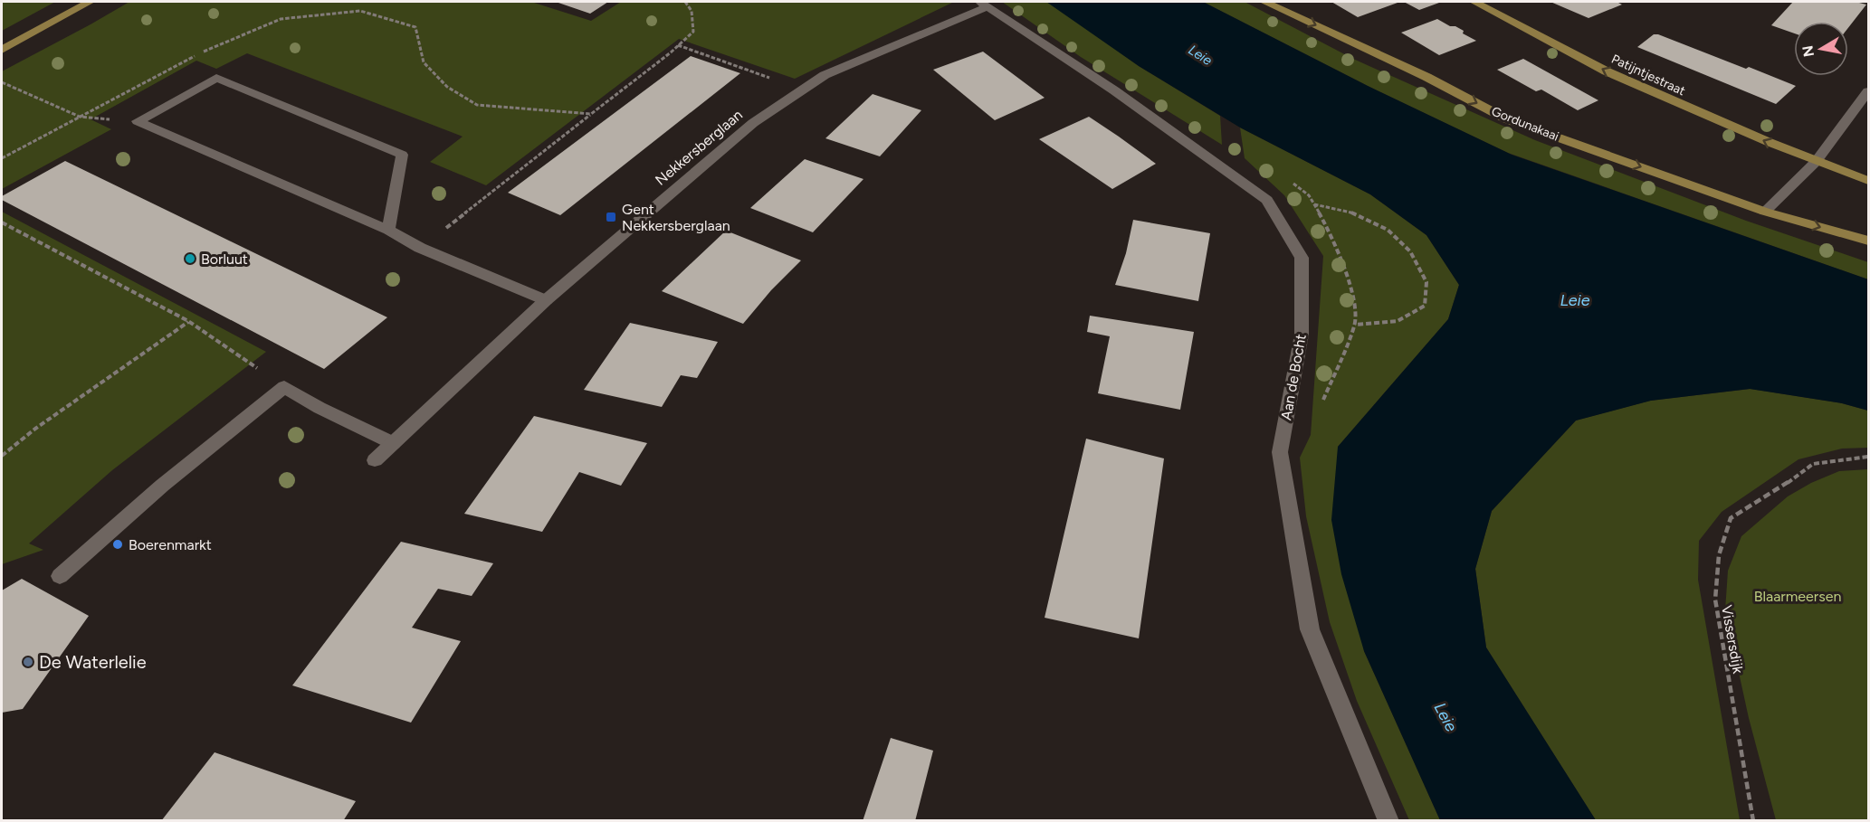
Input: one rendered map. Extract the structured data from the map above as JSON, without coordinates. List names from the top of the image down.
{
  "streets": {
    "street": [
      "Patijntjestraat",
      "Gordunakaai",
      "Nekkersberglaan",
      "Aan de Bocht"
    ],
    "path": ["Vissersdijk"]
  },
  "crossings": [
    ["Nekkersberglaan", "Aan de Bocht"]
  ],
  "one_way": ["Patijntjestraat", "Gordunakaai"],
  "water": ["Leie"],
  "parks": ["Blaarmeersen"],
  "places": {
    "transit": ["Gent Nekkersberglaan"],
    "other": ["Borluut", "Boerenmarkt", "De Waterlelie"]
  },
  "north": "left"
}
